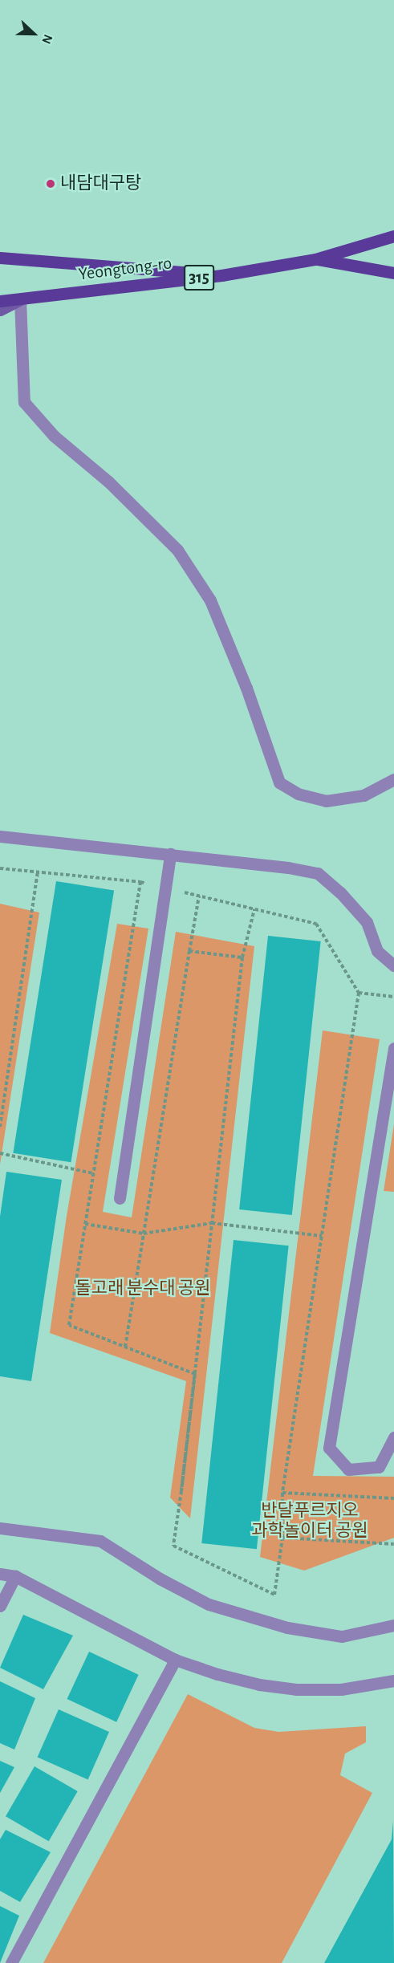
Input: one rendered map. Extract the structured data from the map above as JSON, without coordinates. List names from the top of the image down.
{
  "streets": {
    "main road": ["Yeongtong-ro", "315"]
  },
  "crossings": [
    ["Yeongtong-ro", "315"]
  ],
  "parks": ["돌고래 분수대 공원", "반달푸르지오 과학놀이터 공원"],
  "places": ["내담대구탕"],
  "north": "right"
}
